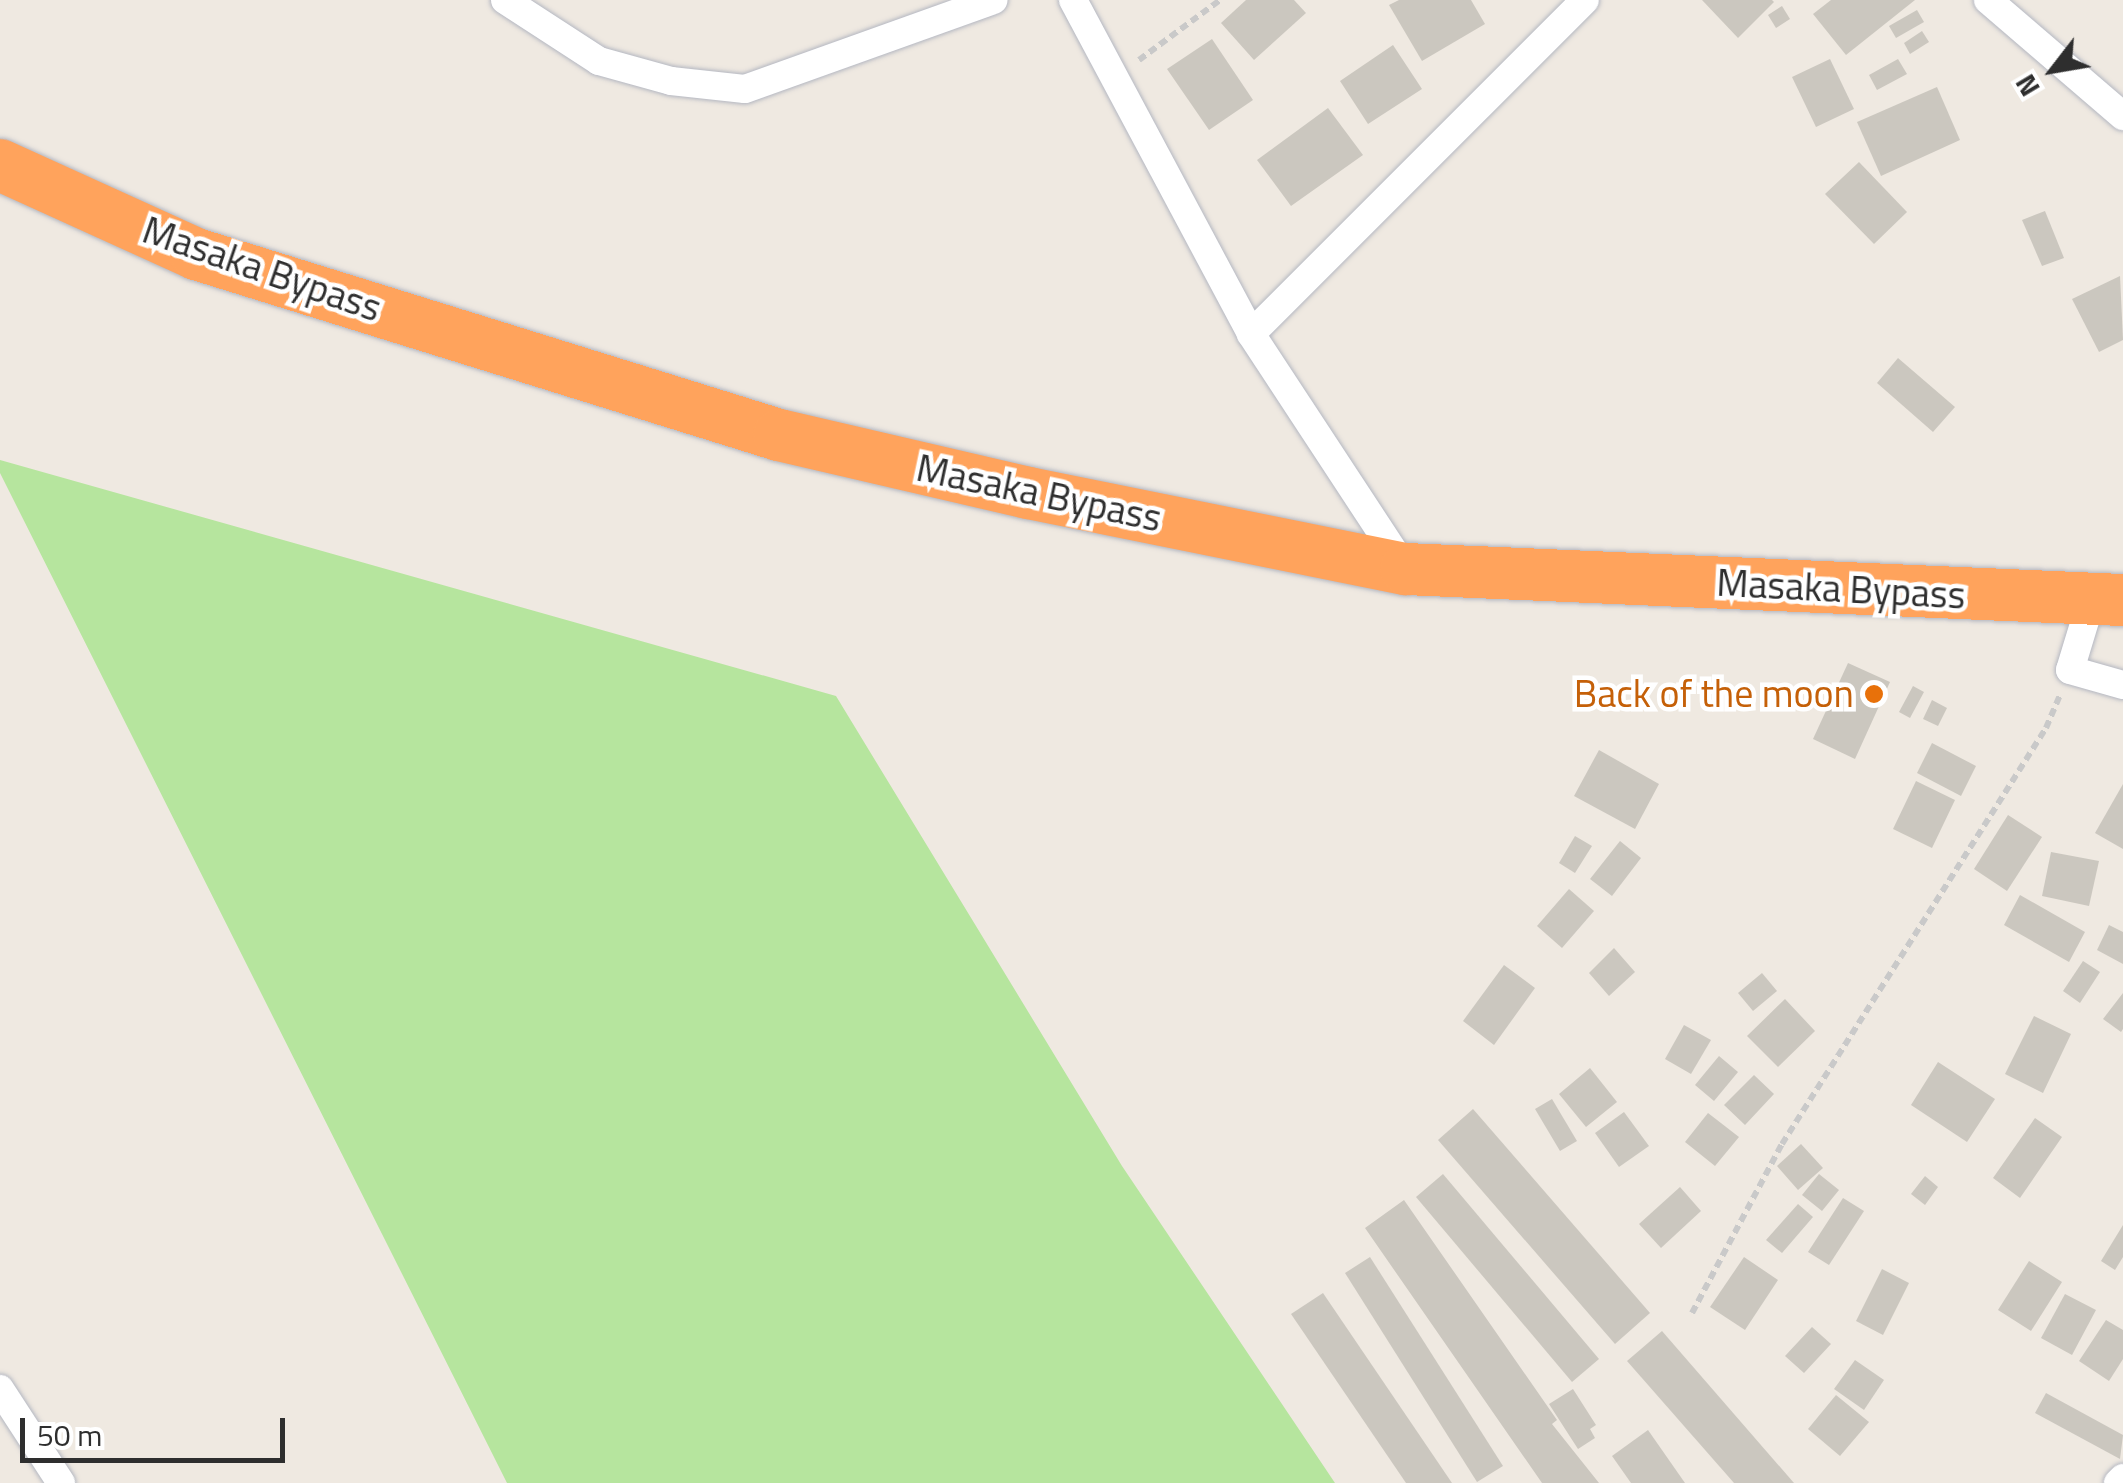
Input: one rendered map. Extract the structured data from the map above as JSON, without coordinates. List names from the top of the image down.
{
  "streets": {
    "highway": ["Masaka Bypass"]
  },
  "places": ["Back of the moon"],
  "scale_bar": "50 m",
  "north": "bottom left"
}
